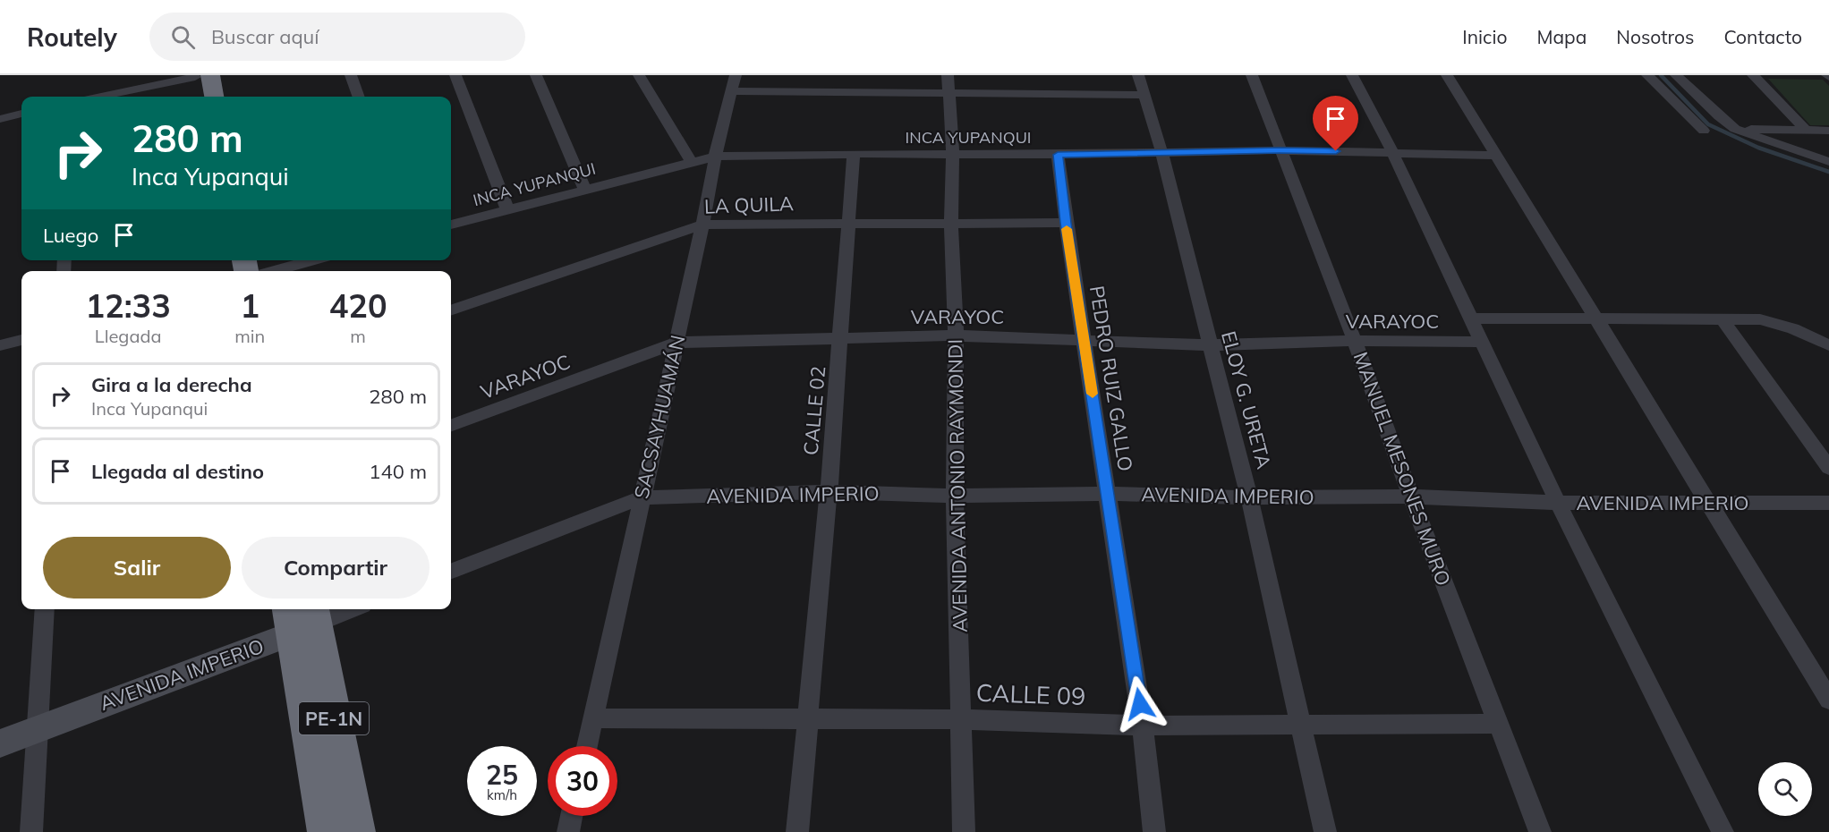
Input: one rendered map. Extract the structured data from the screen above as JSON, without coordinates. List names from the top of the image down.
{
  "streets": {
    "highway": ["PE-1N"],
    "street": [
      "INCA YUPANQUI",
      "LA QUILA",
      "VARAYOC",
      "PEDRO RUIZ GALLO",
      "ELOY G. URETA",
      "CALLE 02",
      "SACSAYHUAMÁN",
      "MANUEL MESONES MURO",
      "AVENIDA ANTONIO RAYMONDI",
      "AVENIDA IMPERIO",
      "CALLE 09"
    ]
  },
  "crossings": [
    ["INCA YUPANQUI", "PEDRO RUIZ GALLO"],
    ["INCA YUPANQUI", "ELOY G. URETA"],
    ["INCA YUPANQUI", "CALLE 02"],
    ["INCA YUPANQUI", "SACSAYHUAMÁN"],
    ["INCA YUPANQUI", "MANUEL MESONES MURO"],
    ["INCA YUPANQUI", "AVENIDA ANTONIO RAYMONDI"],
    ["LA QUILA", "PEDRO RUIZ GALLO"],
    ["LA QUILA", "CALLE 02"],
    ["LA QUILA", "SACSAYHUAMÁN"],
    ["LA QUILA", "AVENIDA ANTONIO RAYMONDI"],
    ["VARAYOC", "PEDRO RUIZ GALLO"],
    ["VARAYOC", "ELOY G. URETA"],
    ["VARAYOC", "CALLE 02"],
    ["VARAYOC", "SACSAYHUAMÁN"],
    ["VARAYOC", "MANUEL MESONES MURO"],
    ["VARAYOC", "AVENIDA ANTONIO RAYMONDI"],
    ["PEDRO RUIZ GALLO", "AVENIDA IMPERIO"],
    ["PEDRO RUIZ GALLO", "CALLE 09"],
    ["ELOY G. URETA", "AVENIDA IMPERIO"],
    ["ELOY G. URETA", "CALLE 09"],
    ["CALLE 02", "AVENIDA IMPERIO"],
    ["CALLE 02", "CALLE 09"],
    ["SACSAYHUAMÁN", "AVENIDA IMPERIO"],
    ["SACSAYHUAMÁN", "CALLE 09"],
    ["MANUEL MESONES MURO", "AVENIDA IMPERIO"],
    ["MANUEL MESONES MURO", "CALLE 09"],
    ["AVENIDA ANTONIO RAYMONDI", "AVENIDA IMPERIO"],
    ["AVENIDA ANTONIO RAYMONDI", "CALLE 09"],
    ["AVENIDA IMPERIO", "PE-1N"]
  ],
  "page": {
    "header": "Routely",
    "search": "Buscar aquí",
    "nav": [
      "Inicio",
      "Mapa",
      "Nosotros",
      "Contacto"
    ],
    "turn": ["280 m", "Inca Yupanqui"],
    "then": "Luego",
    "eta": [
      "12:33",
      "Llegada",
      "1",
      "min",
      "420",
      "m"
    ],
    "list": [
      {
        "name": "Gira a la derecha",
        "note": "Inca Yupanqui",
        "value": "280 m"
      },
      {
        "name": "Llegada al destino",
        "value": "140 m"
      }
    ],
    "buttons": ["Salir", "Compartir"],
    "speed": "25 km/h",
    "limit": "30"
  }
}
